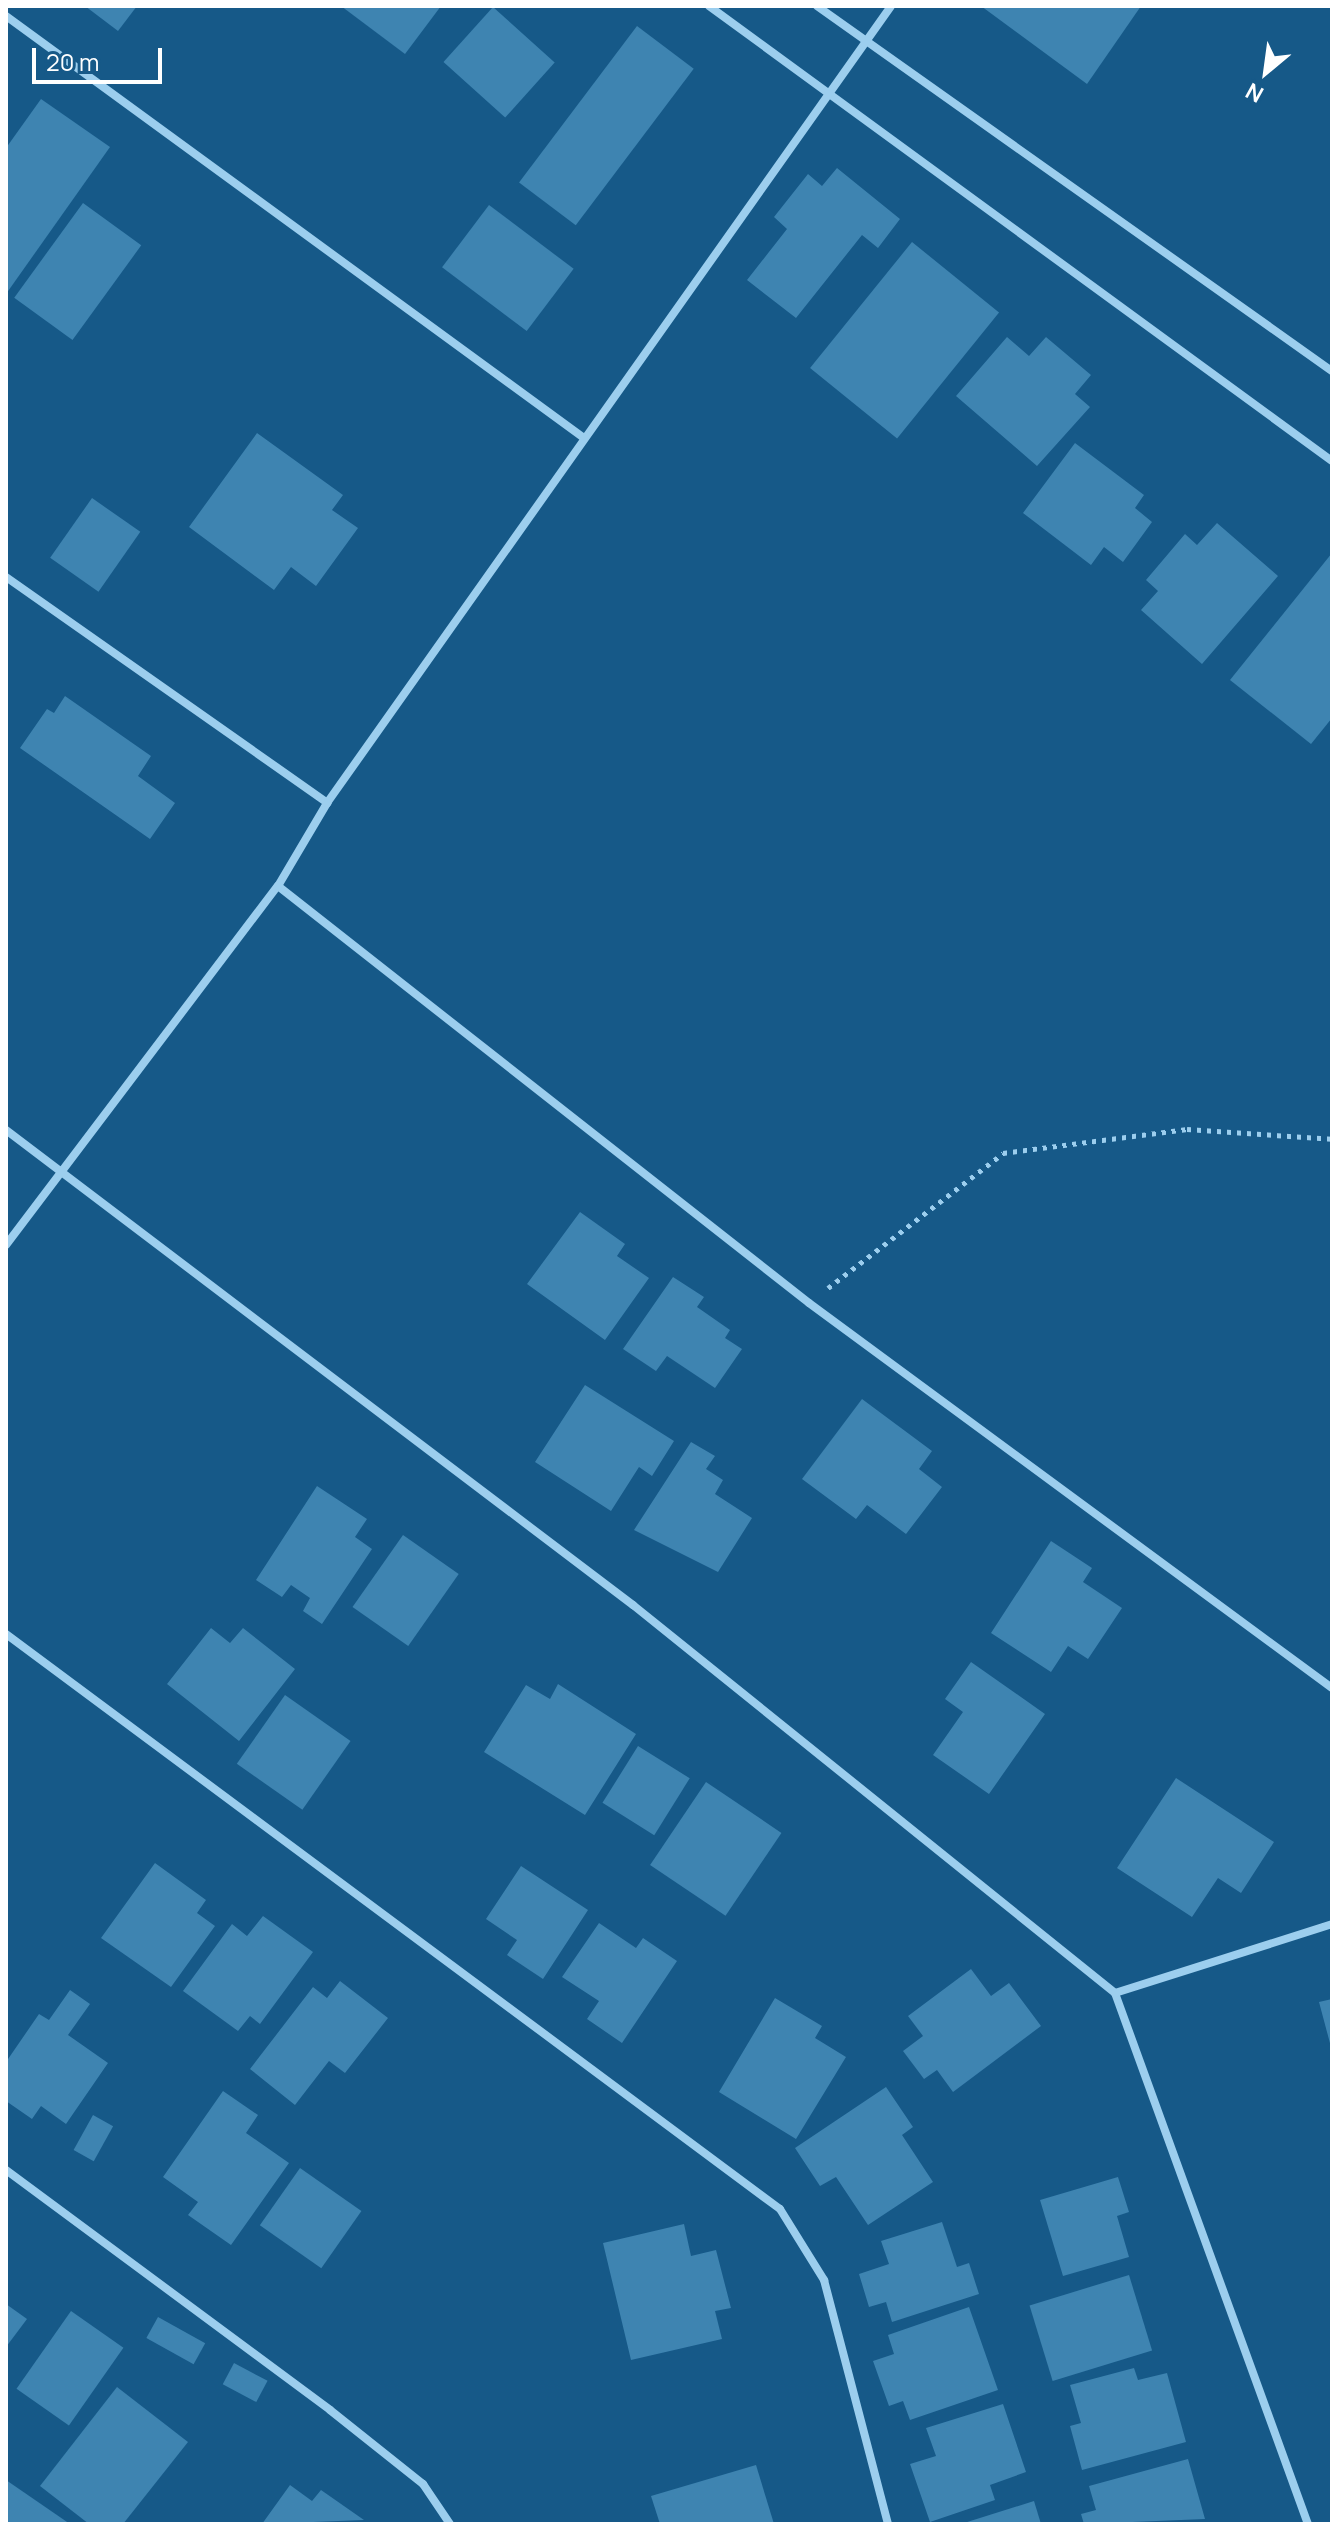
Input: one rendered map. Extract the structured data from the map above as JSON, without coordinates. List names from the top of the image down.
{
  "scale_bar": "20 m",
  "north": "bottom left"
}
